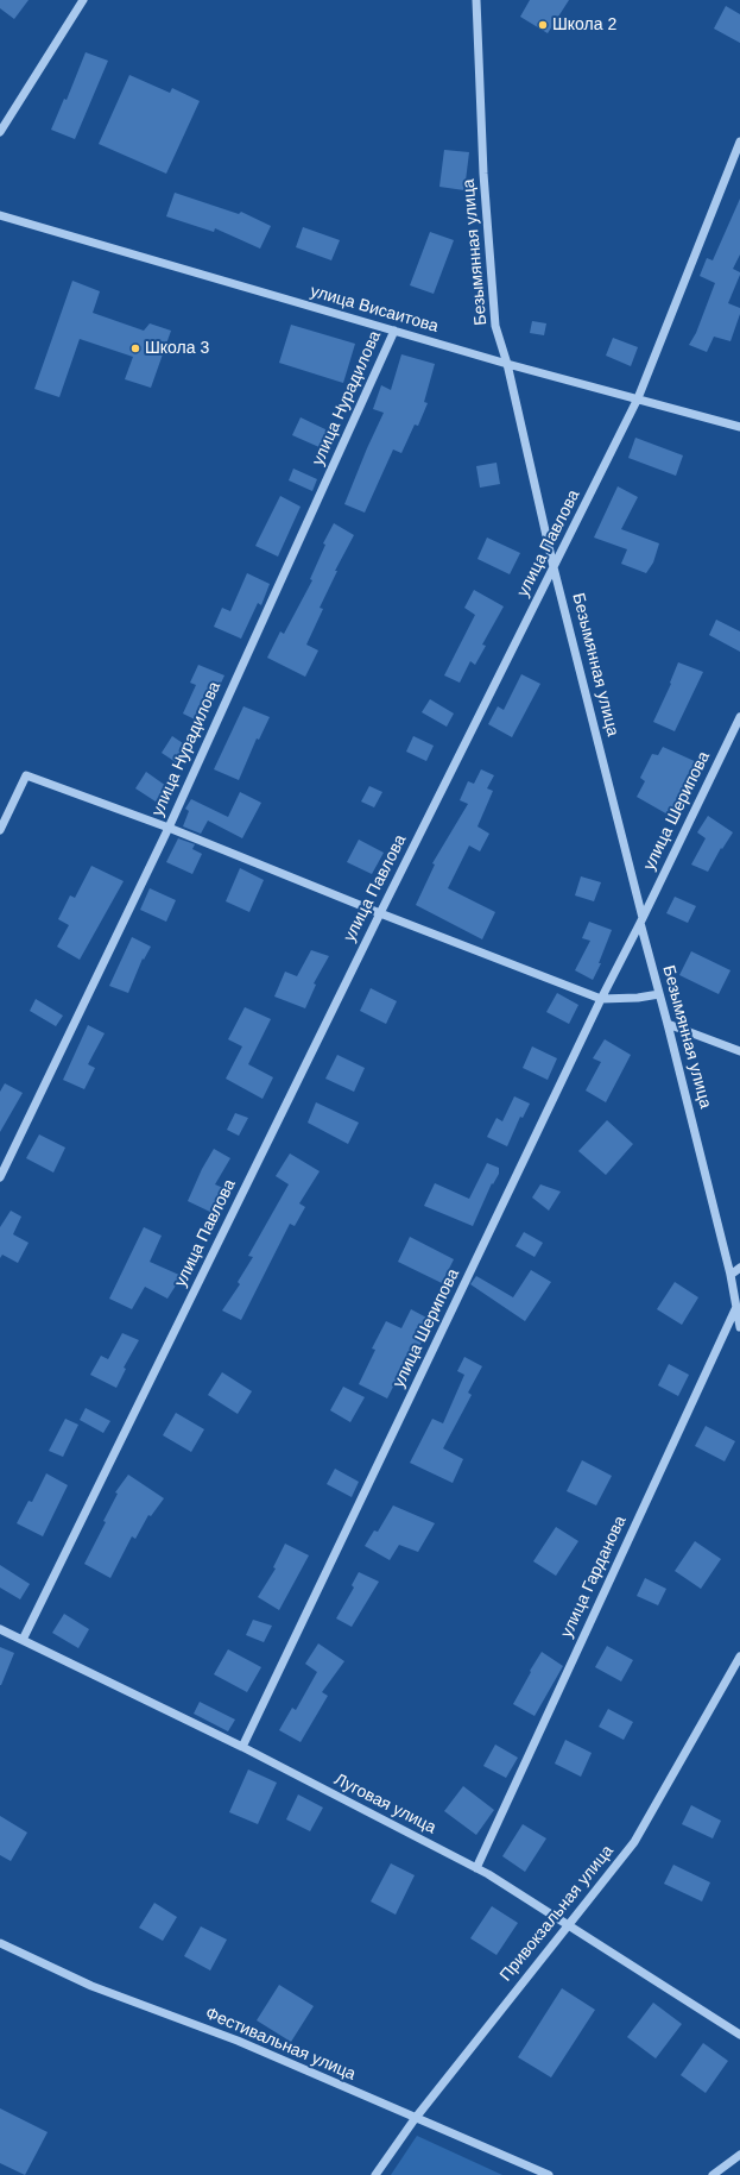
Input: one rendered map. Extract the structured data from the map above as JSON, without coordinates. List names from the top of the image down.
{
  "streets": {
    "street": [
      "Безымянная улица",
      "улица Висаитова",
      "улица Нурадилова",
      "улица Павлова",
      "улица Шерипова",
      "улица Гарданова",
      "Луговая улица",
      "Привокзальная улица",
      "Фестивальная улица"
    ]
  },
  "crossings": [
    ["Безымянная улица", "улица Висаитова"],
    ["Безымянная улица", "улица Павлова"],
    ["Безымянная улица", "улица Шерипова"],
    ["Безымянная улица", "улица Гарданова"],
    ["улица Висаитова", "улица Нурадилова"],
    ["улица Висаитова", "улица Павлова"],
    ["улица Павлова", "Луговая улица"],
    ["улица Шерипова", "Луговая улица"],
    ["улица Гарданова", "Луговая улица"],
    ["Луговая улица", "Привокзальная улица"],
    ["Привокзальная улица", "Фестивальная улица"]
  ],
  "places": ["Школа 2", "Школа 3"]
}
